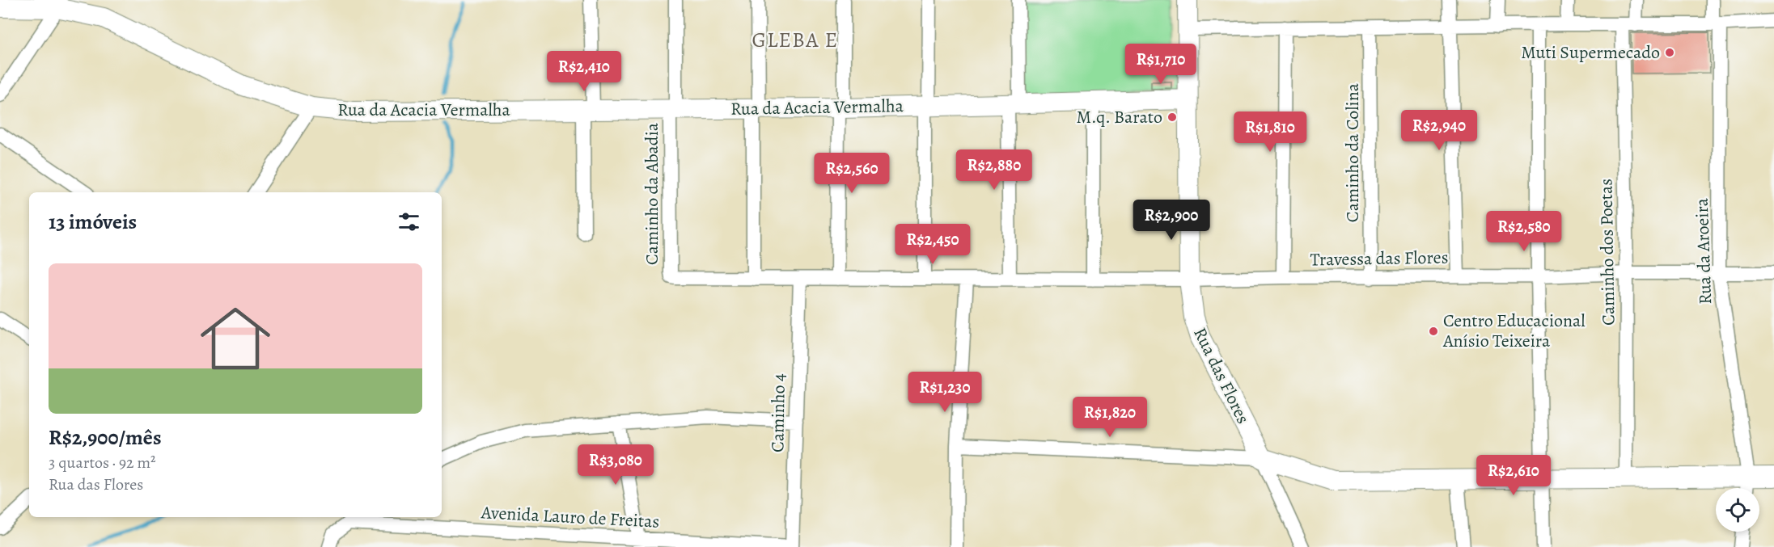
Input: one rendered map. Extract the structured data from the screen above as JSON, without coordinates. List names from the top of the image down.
{
  "streets": {
    "street": [
      "Rua da Acacia Vermalha",
      "Caminho da Colina",
      "Caminho da Abadia",
      "Rua da Aroeira",
      "Caminho dos Poetas",
      "Travessa das Flores",
      "Rua das Flores",
      "Caminho 4",
      "Avenida Lauro de Freitas"
    ]
  },
  "crossings": [
    ["Rua da Acacia Vermalha", "Caminho da Abadia"],
    ["Rua da Acacia Vermalha", "Rua das Flores"],
    ["Caminho da Colina", "Travessa das Flores"],
    ["Caminho da Abadia", "Travessa das Flores"],
    ["Rua da Aroeira", "Travessa das Flores"],
    ["Caminho dos Poetas", "Travessa das Flores"],
    ["Travessa das Flores", "Rua das Flores"],
    ["Travessa das Flores", "Caminho 4"],
    ["Caminho 4", "Avenida Lauro de Freitas"]
  ],
  "districts": ["GLEBA E"],
  "places": ["Muti Supermecado", "M.q. Barato", "Centro Educacional Anísio Teixeira"],
  "page": {
    "price": [
      "R$1,710",
      "R$2,410",
      "R$2,940",
      "R$1,810",
      "R$2,880",
      "R$2,560",
      "R$2,900",
      "R$2,580",
      "R$2,450",
      "R$1,230",
      "R$1,820",
      "R$3,080",
      "R$2,610"
    ],
    "heading": "13 imóveis",
    "list": [
      {
        "name": "R$2,900/mês",
        "note": "3 quartos · 92 m² · Rua das Flores"
      }
    ]
  }
}
